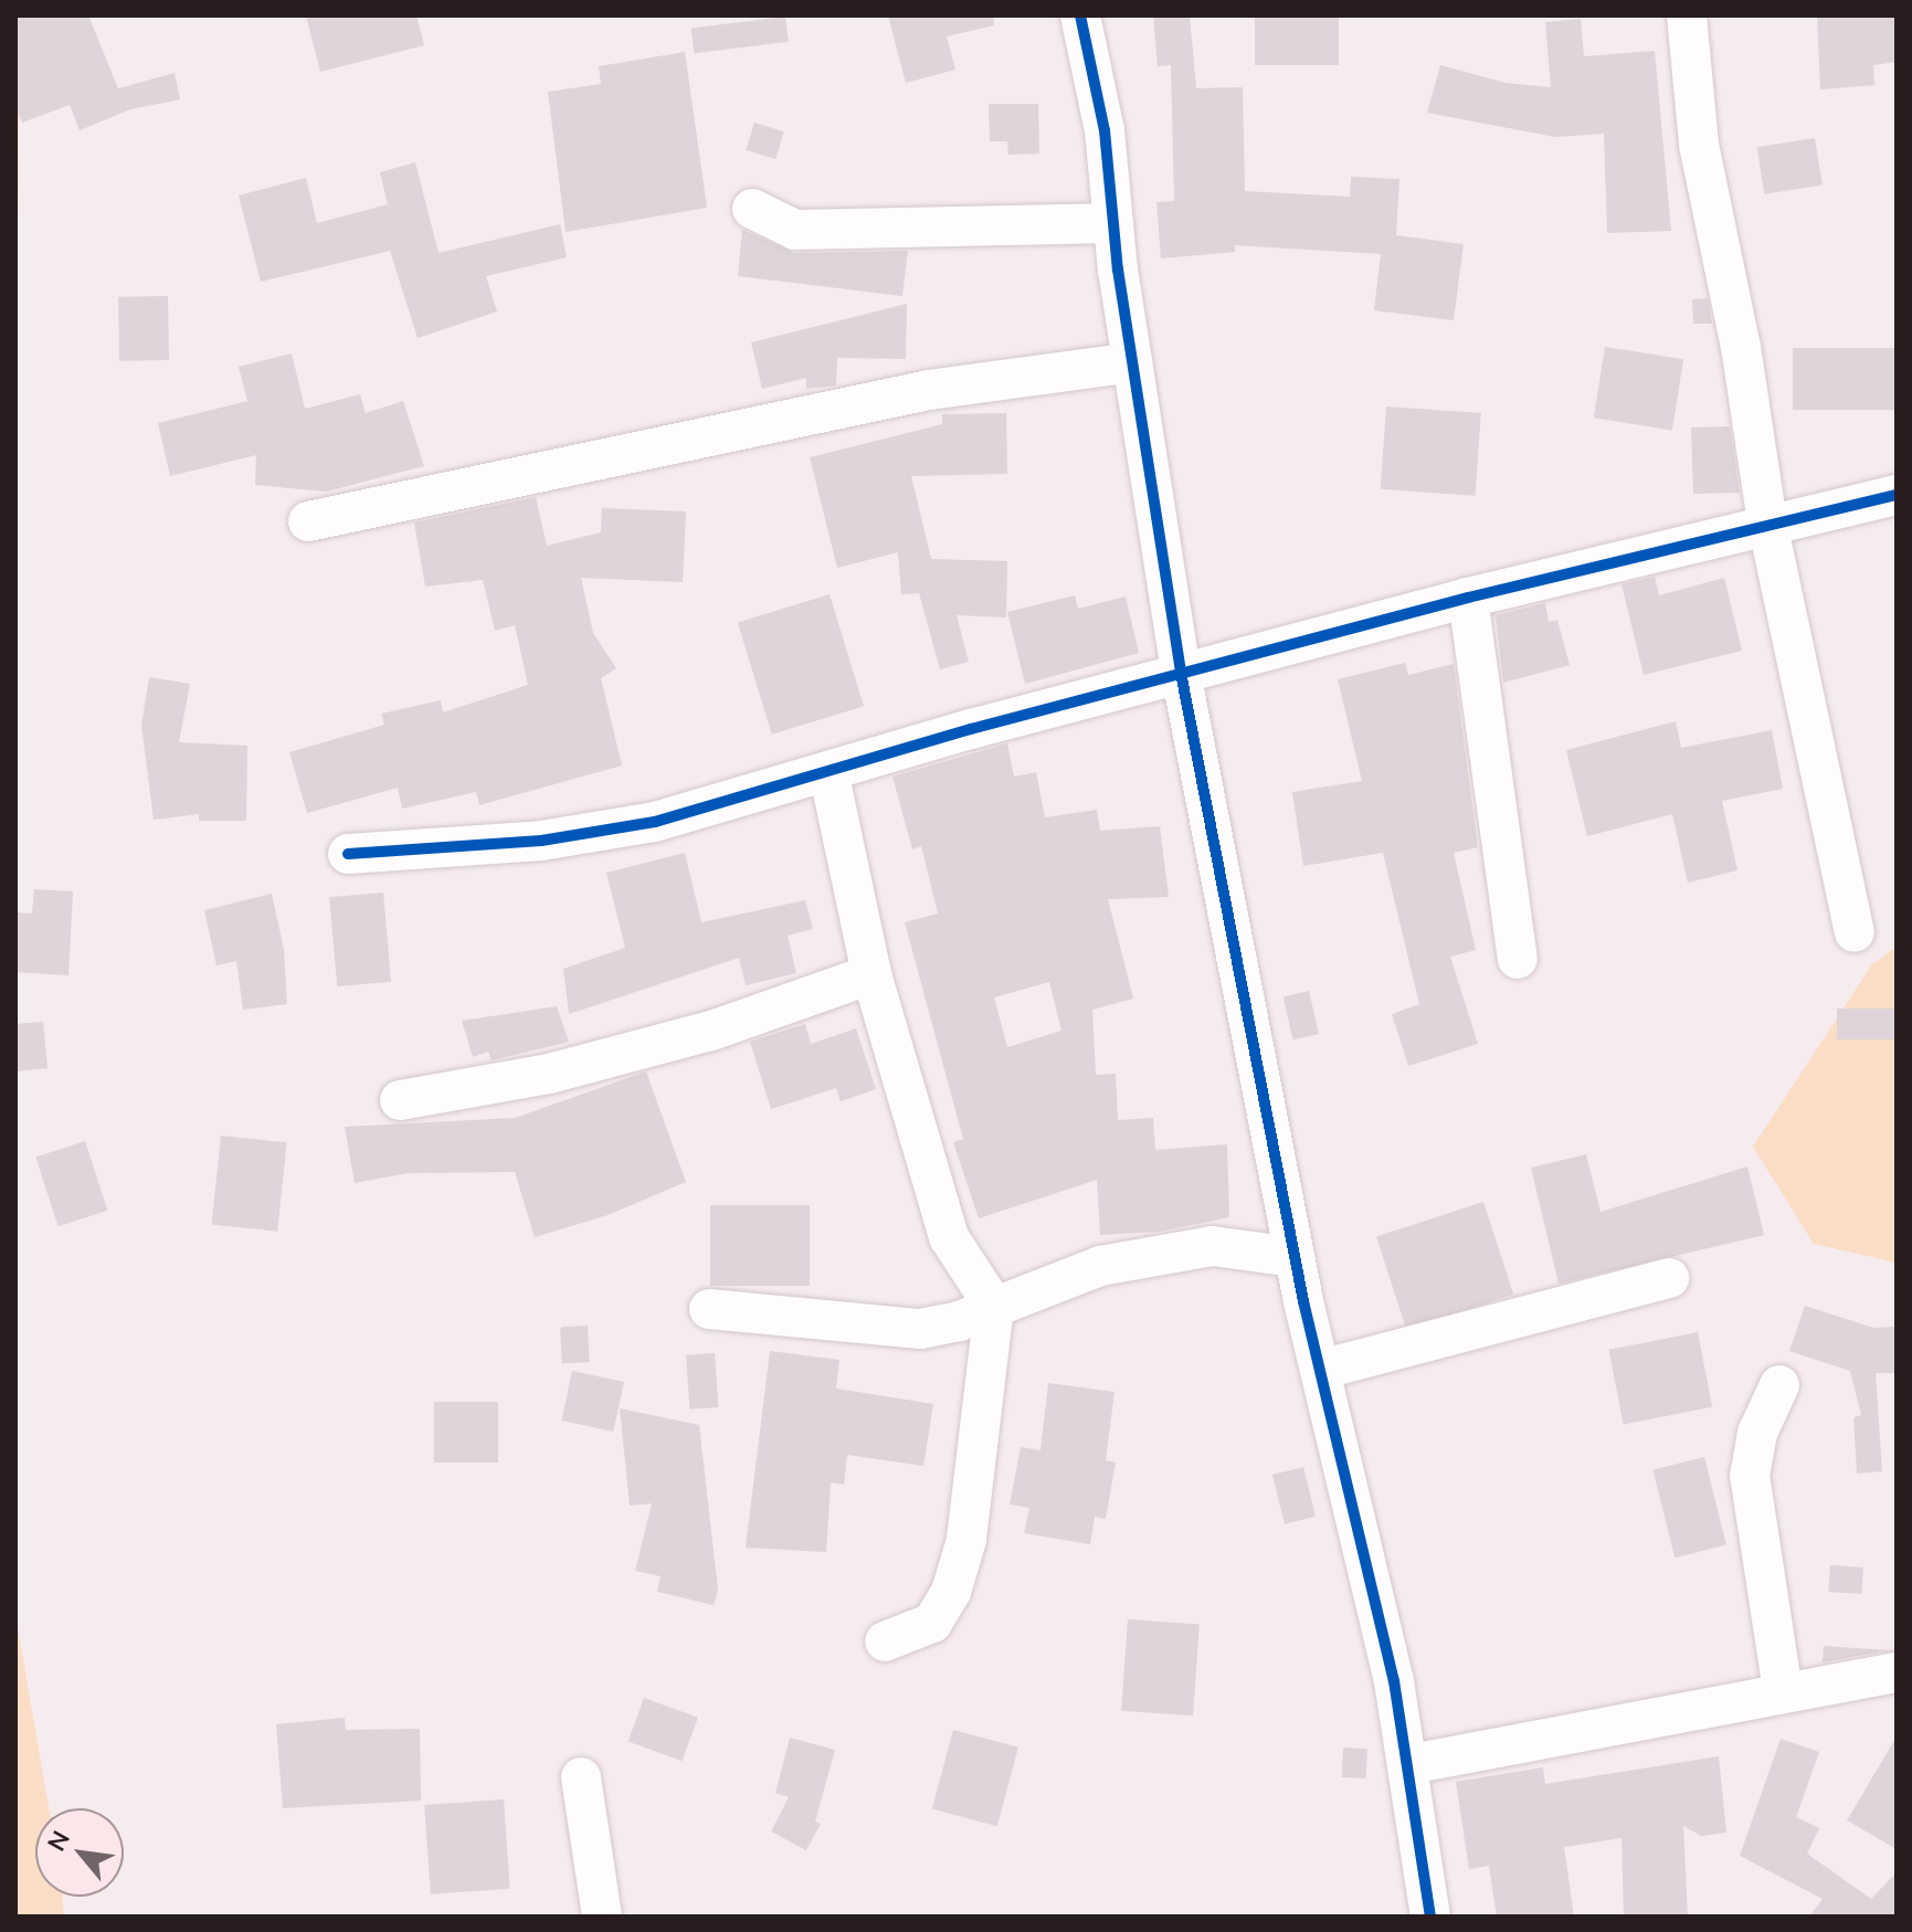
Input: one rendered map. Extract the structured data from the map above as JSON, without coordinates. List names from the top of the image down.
{
  "north": "top left"
}
